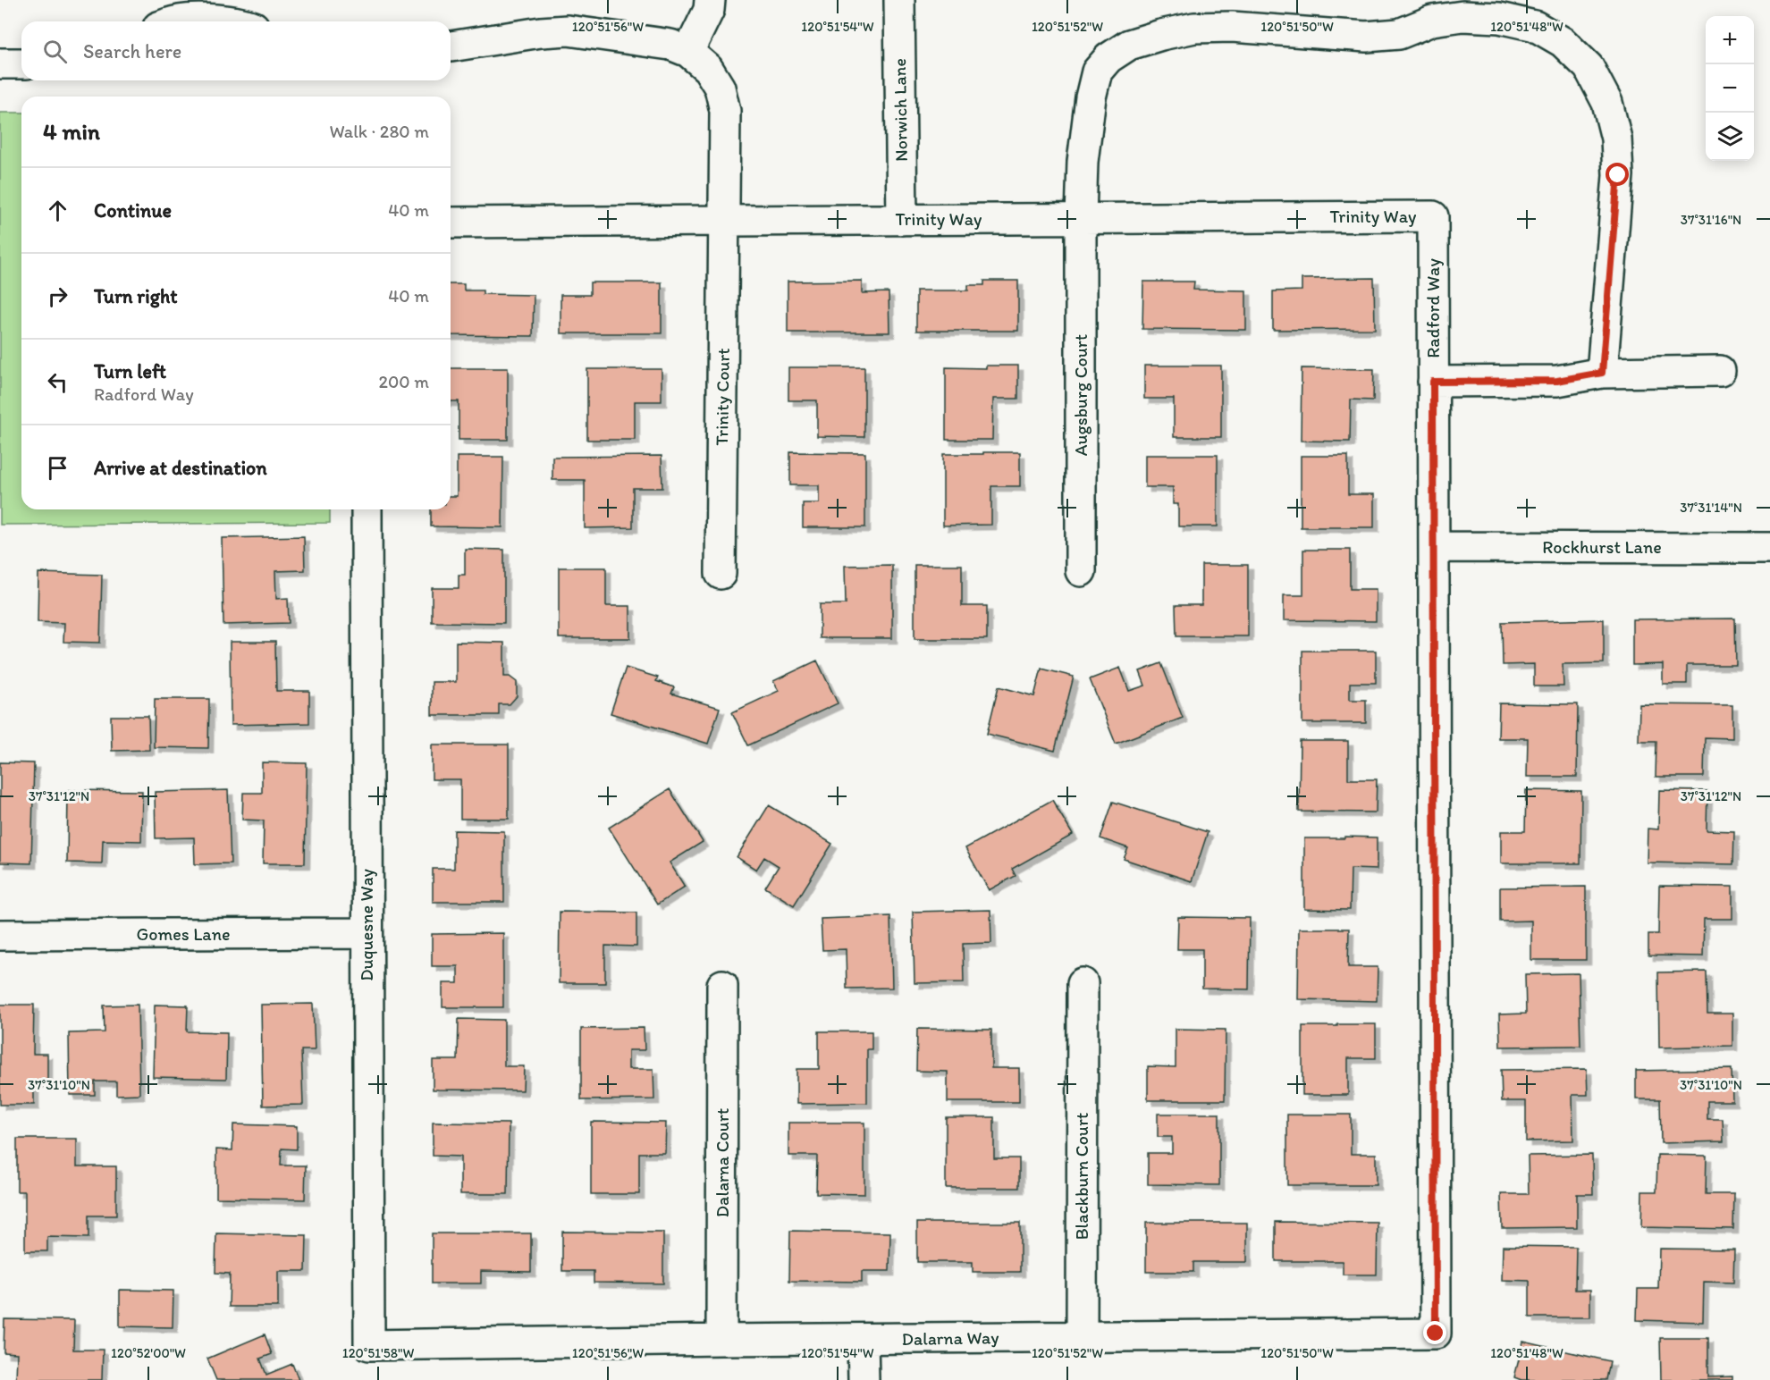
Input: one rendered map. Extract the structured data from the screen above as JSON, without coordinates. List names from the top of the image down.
{
  "streets": {
    "street": [
      "Norwich Lane",
      "Trinity Way",
      "Radford Way",
      "Augsburg Court",
      "Trinity Court",
      "Rockhurst Lane",
      "Duquesne Way",
      "Gomes Lane",
      "Dalarna Court",
      "Blackburn Court",
      "Dalarna Way"
    ]
  },
  "crossings": [
    ["Norwich Lane", "Trinity Way"],
    ["Trinity Way", "Radford Way"],
    ["Trinity Way", "Augsburg Court"],
    ["Trinity Way", "Trinity Court"],
    ["Radford Way", "Rockhurst Lane"],
    ["Radford Way", "Dalarna Way"],
    ["Duquesne Way", "Gomes Lane"],
    ["Duquesne Way", "Dalarna Way"],
    ["Dalarna Court", "Dalarna Way"],
    ["Blackburn Court", "Dalarna Way"]
  ],
  "page": {
    "map_buttons": ["+", "−"],
    "search": "Search here",
    "heading": ["4 min", "Walk · 280 m"],
    "list": [
      ["Continue", "40 m"],
      ["Turn right", "40 m"],
      ["Turn left", "Radford Way", "200 m"],
      "Arrive at destination"
    ]
  },
  "coordinates": [
    "120°51'56\"W",
    "120°51'54\"W",
    "120°51'52\"W",
    "120°51'50\"W",
    "120°51'48\"W",
    "37°31'16\"N",
    "37°31'14\"N",
    "37°31'12\"N",
    "37°31'10\"N",
    "120°52'00\"W",
    "120°51'58\"W"
  ]
}
